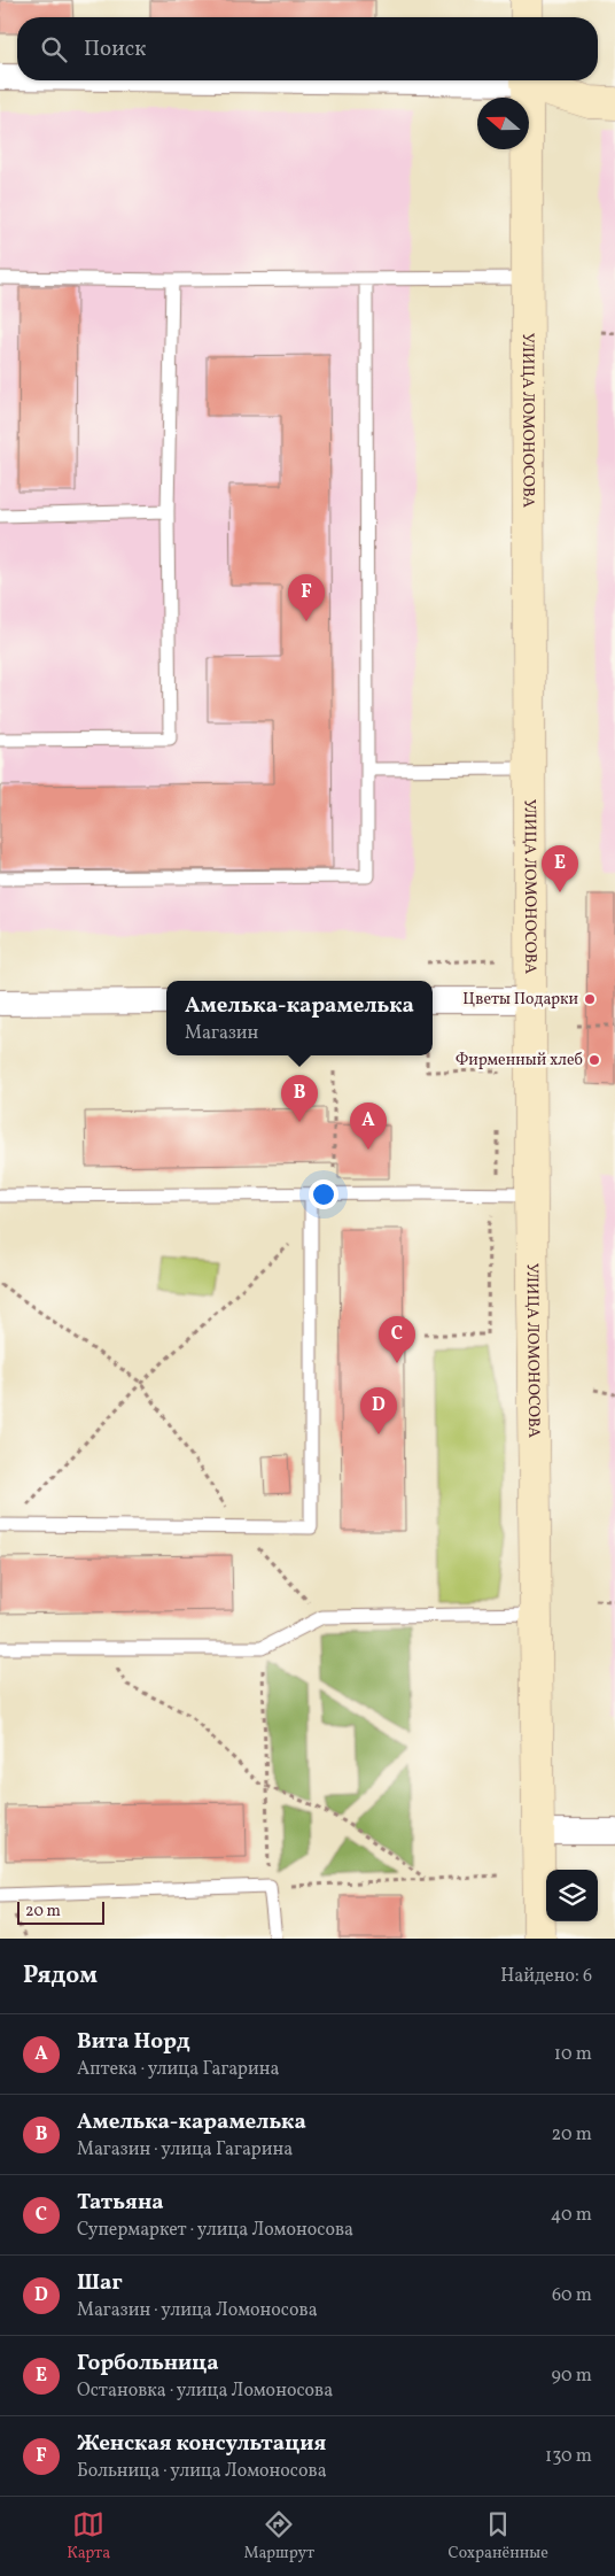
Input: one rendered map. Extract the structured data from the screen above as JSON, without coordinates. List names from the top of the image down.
{
  "streets": {
    "main road": ["УЛИЦА ЛОМОНОСОВА"]
  },
  "places": ["Цветы Подарки", "Фирменный хлеб"],
  "scale_bar": "20 m",
  "north": "left",
  "page": {
    "search": "Поиск",
    "pins": [
      "F",
      "E",
      "B",
      "A",
      "C",
      "D"
    ],
    "popup": ["Амелька-карамелька", "Магазин"],
    "scale": "20 m",
    "heading": ["Рядом", "Найдено: 6"],
    "list": [
      {
        "mark": "A",
        "name": "Вита Норд",
        "note": "Аптека · улица Гагарина",
        "value": "10 m"
      },
      {
        "mark": "B",
        "name": "Амелька-карамелька",
        "note": "Магазин · улица Гагарина",
        "value": "20 m"
      },
      {
        "mark": "C",
        "name": "Татьяна",
        "note": "Супермаркет · улица Ломоносова",
        "value": "40 m"
      },
      {
        "mark": "D",
        "name": "Шаг",
        "note": "Магазин · улица Ломоносова",
        "value": "60 m"
      },
      {
        "mark": "E",
        "name": "Горбольница",
        "note": "Остановка · улица Ломоносова",
        "value": "90 m"
      },
      {
        "mark": "F",
        "name": "Женская консультация",
        "note": "Больница · улица Ломоносова",
        "value": "130 m"
      }
    ],
    "nav": ["Карта", "Маршрут", "Сохранённые"]
  }
}
